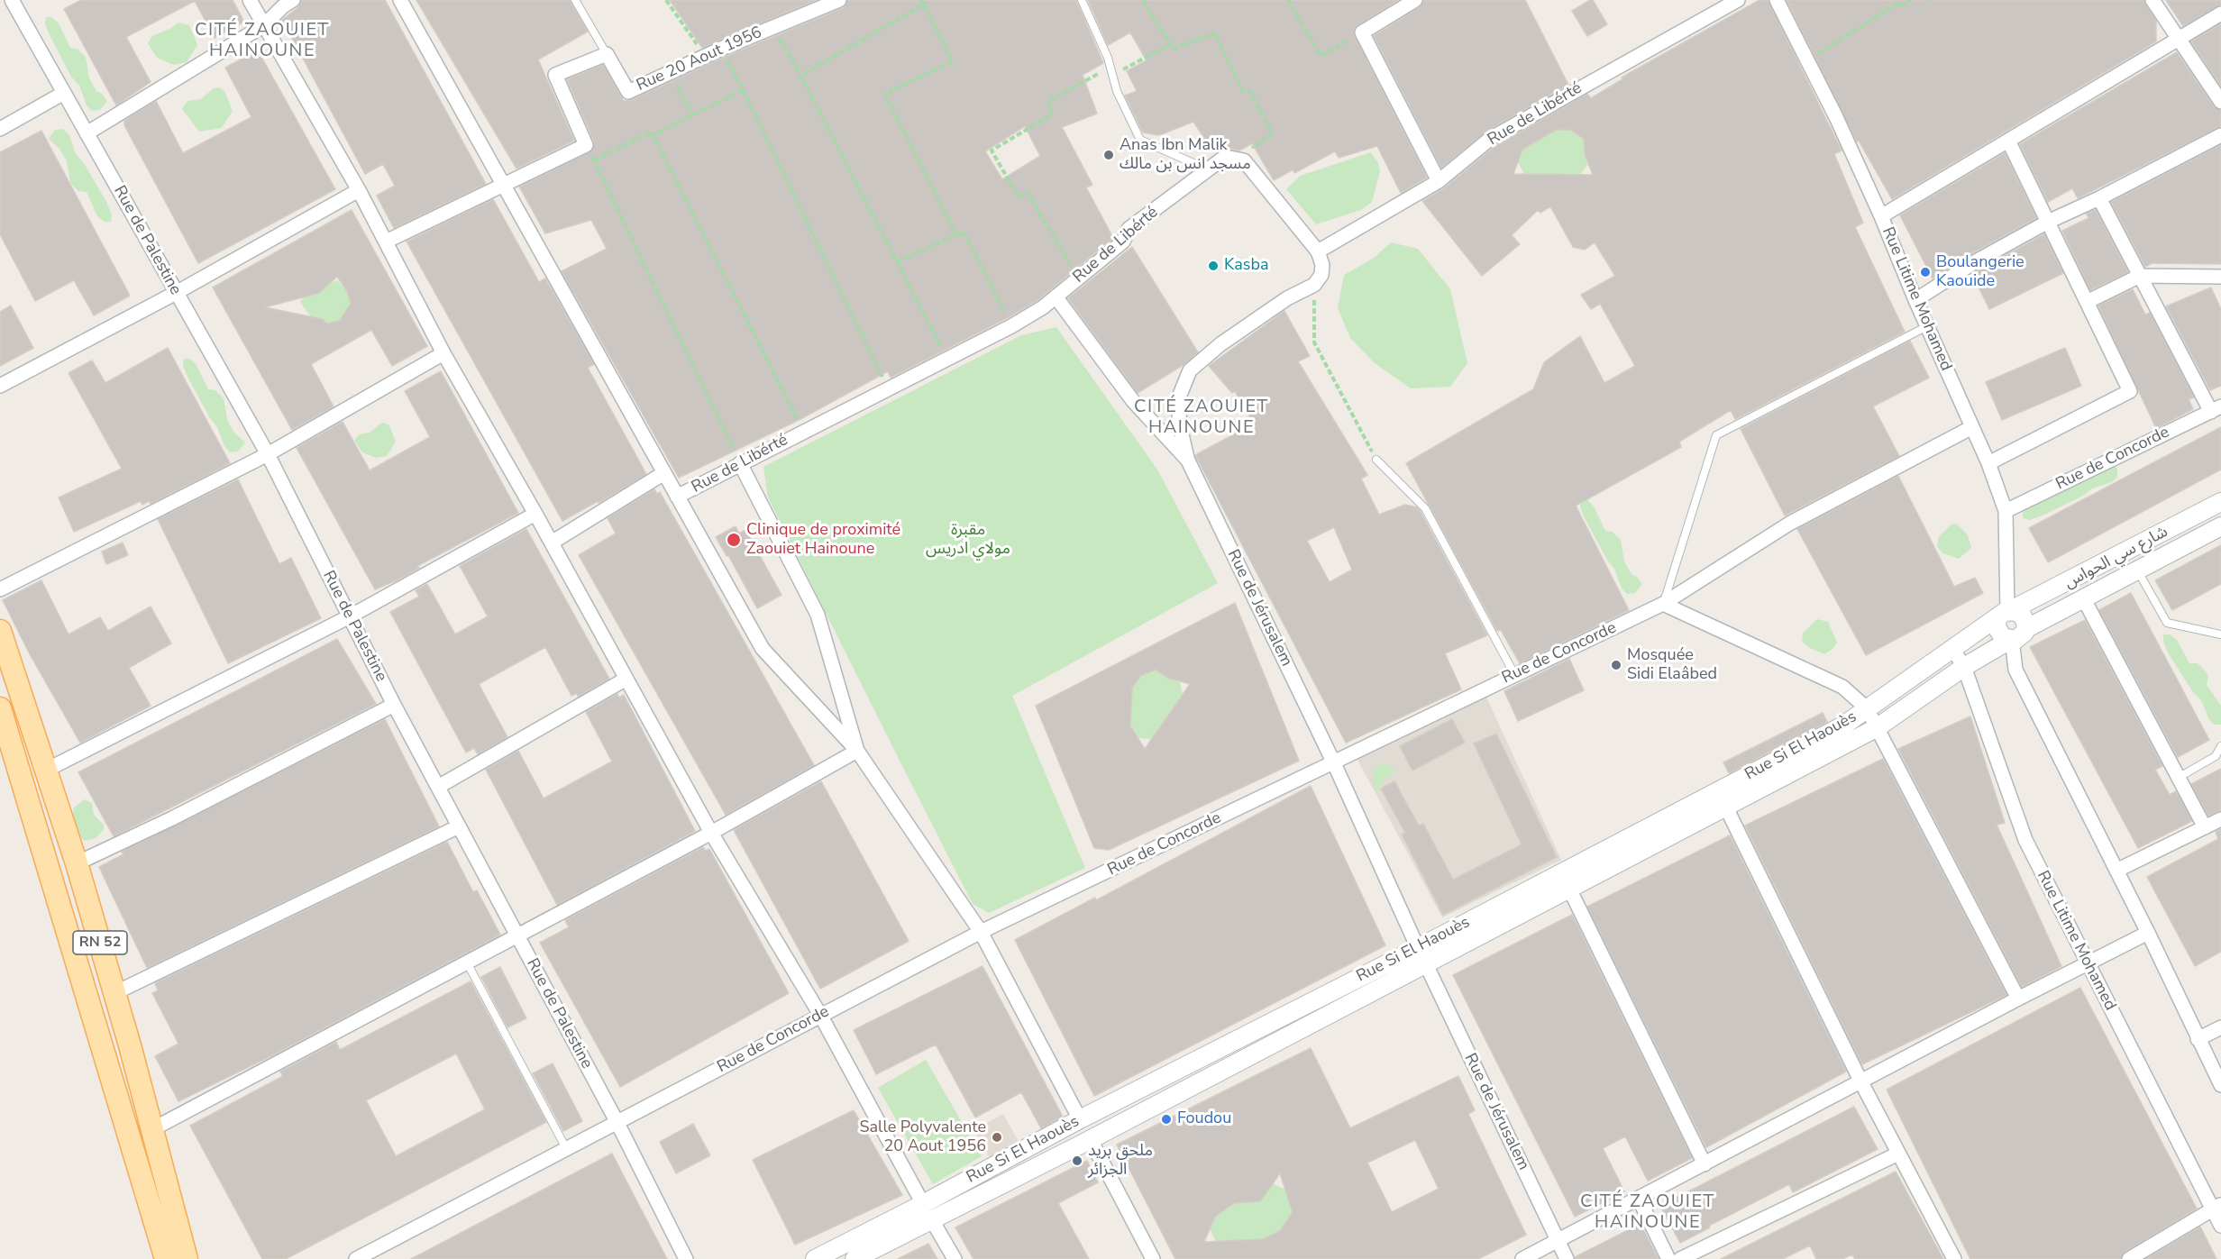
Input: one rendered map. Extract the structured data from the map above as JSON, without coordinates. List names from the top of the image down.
{
  "streets": {
    "main road": ["RN 52"],
    "street": [
      "Rue 20 Aout 1956",
      "Rue de Libérté",
      "Rue de Palestine",
      "Rue Litime Mohamed",
      "Rue de Concorde",
      "شارع سي الحواس",
      "Rue de Jérusalem",
      "Rue Si El Haouès"
    ]
  },
  "crossings": [
    ["Rue de Libérté", "Rue de Jérusalem"],
    ["Rue de Palestine", "Rue de Concorde"],
    ["Rue Litime Mohamed", "Rue de Concorde"],
    ["Rue Litime Mohamed", "شارع سي الحواس"],
    ["Rue Litime Mohamed", "Rue Si El Haouès"],
    ["Rue de Concorde", "Rue de Jérusalem"],
    ["شارع سي الحواس", "Rue Si El Haouès"],
    ["Rue de Jérusalem", "Rue Si El Haouès"]
  ],
  "districts": ["CITÉ ZAOUIET HAINOUNE", "CITÉ ZAOUIET HAINOUNE", "CITÉ ZAOUIET HAINOUNE"],
  "parks": ["مقبرة مولاي ادريس"],
  "places": [
    "Anas Ibn Malik مسجد انس بن مالك",
    "Kasba",
    "Boulangerie Kaouide",
    "Clinique de proximité Zaouiet Hainoune",
    "Mosquée Sidi Elaâbed",
    "Foudou",
    "Salle Polyvalente 20 Aout 1956",
    "ملحق بريد الجزائر"
  ]
}
